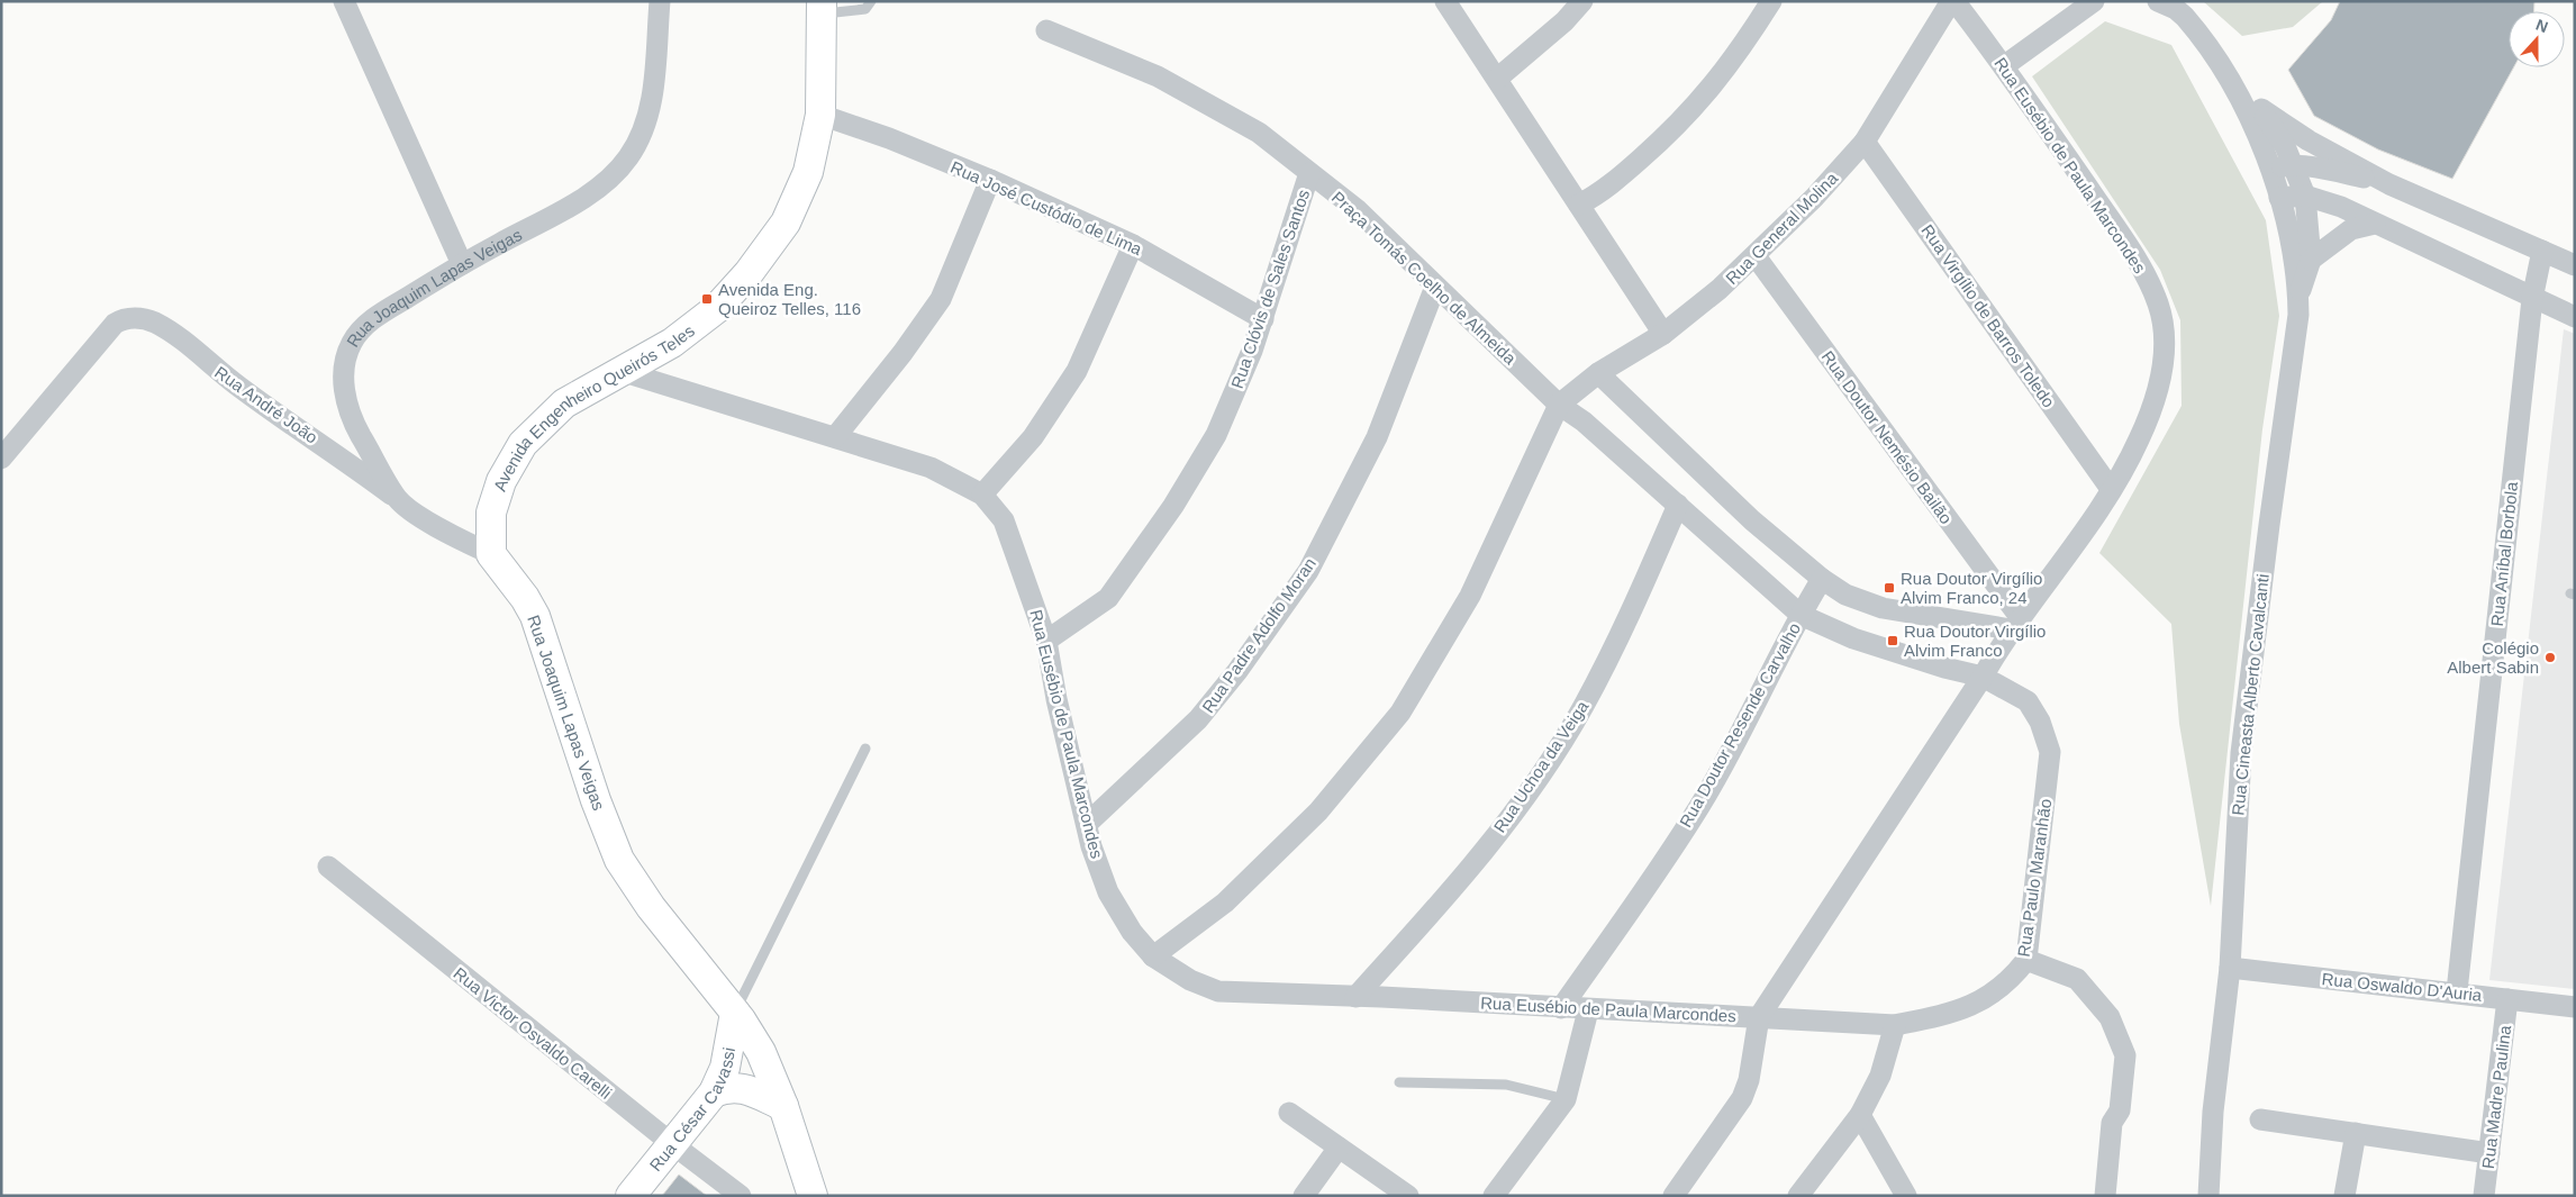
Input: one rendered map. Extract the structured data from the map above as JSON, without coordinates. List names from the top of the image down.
{
  "streets": {
    "main road": ["Rua Joaquim Lapas Veigas", "Avenida Engenheiro Queirós Teles", "Rua César Cavassi"],
    "street": [
      "Rua Eusébio de Paula Marcondes",
      "Rua José Custódio de Lima",
      "Rua General Molina",
      "Praça Tomás Coelho de Almeida",
      "Rua Clóvis de Sales Santos",
      "Rua Virgílio de Barros Toledo",
      "Rua André João",
      "Rua Doutor Nemésio Bailão",
      "Rua Aníbal Borbola",
      "Rua Padre Adolfo Moran",
      "Rua Cineasta Alberto Cavalcanti",
      "Rua Doutor Resende Carvalho",
      "Rua Uchoa da Veiga",
      "Rua Paulo Maranhão",
      "Rua Oswaldo D'Auria",
      "Rua Victor Osvaldo Carelli",
      "Rua Madre Paulina"
    ]
  },
  "crossings": [
    ["Rua Eusébio de Paula Marcondes", "Rua General Molina"],
    ["Rua Eusébio de Paula Marcondes", "Rua Clóvis de Sales Santos"],
    ["Rua Eusébio de Paula Marcondes", "Rua Virgílio de Barros Toledo"],
    ["Rua Eusébio de Paula Marcondes", "Avenida Engenheiro Queirós Teles"],
    ["Rua Eusébio de Paula Marcondes", "Rua Doutor Nemésio Bailão"],
    ["Rua Eusébio de Paula Marcondes", "Rua Padre Adolfo Moran"],
    ["Rua Eusébio de Paula Marcondes", "Rua Doutor Resende Carvalho"],
    ["Rua Eusébio de Paula Marcondes", "Rua Uchoa da Veiga"],
    ["Rua Eusébio de Paula Marcondes", "Rua Paulo Maranhão"],
    ["Rua José Custódio de Lima", "Rua Clóvis de Sales Santos"],
    ["Rua José Custódio de Lima", "Avenida Engenheiro Queirós Teles"],
    ["Rua General Molina", "Praça Tomás Coelho de Almeida"],
    ["Rua General Molina", "Rua Virgílio de Barros Toledo"],
    ["Rua General Molina", "Rua Doutor Nemésio Bailão"],
    ["Praça Tomás Coelho de Almeida", "Rua Clóvis de Sales Santos"],
    ["Praça Tomás Coelho de Almeida", "Rua Padre Adolfo Moran"],
    ["Rua Joaquim Lapas Veigas", "Rua André João"],
    ["Rua Joaquim Lapas Veigas", "Avenida Engenheiro Queirós Teles"],
    ["Rua Joaquim Lapas Veigas", "Rua César Cavassi"],
    ["Rua Aníbal Borbola", "Rua Oswaldo D'Auria"],
    ["Rua Cineasta Alberto Cavalcanti", "Rua Oswaldo D'Auria"],
    ["Rua Oswaldo D'Auria", "Rua Madre Paulina"],
    ["Rua Victor Osvaldo Carelli", "Rua César Cavassi"]
  ],
  "places": {
    "transit": ["Avenida Eng. Queiroz Telles, 116", "Rua Doutor Virgílio Alvim Franco, 24", "Rua Doutor Virgílio Alvim Franco"],
    "other": ["Colégio Albert Sabin"]
  },
  "north": "top"
}
